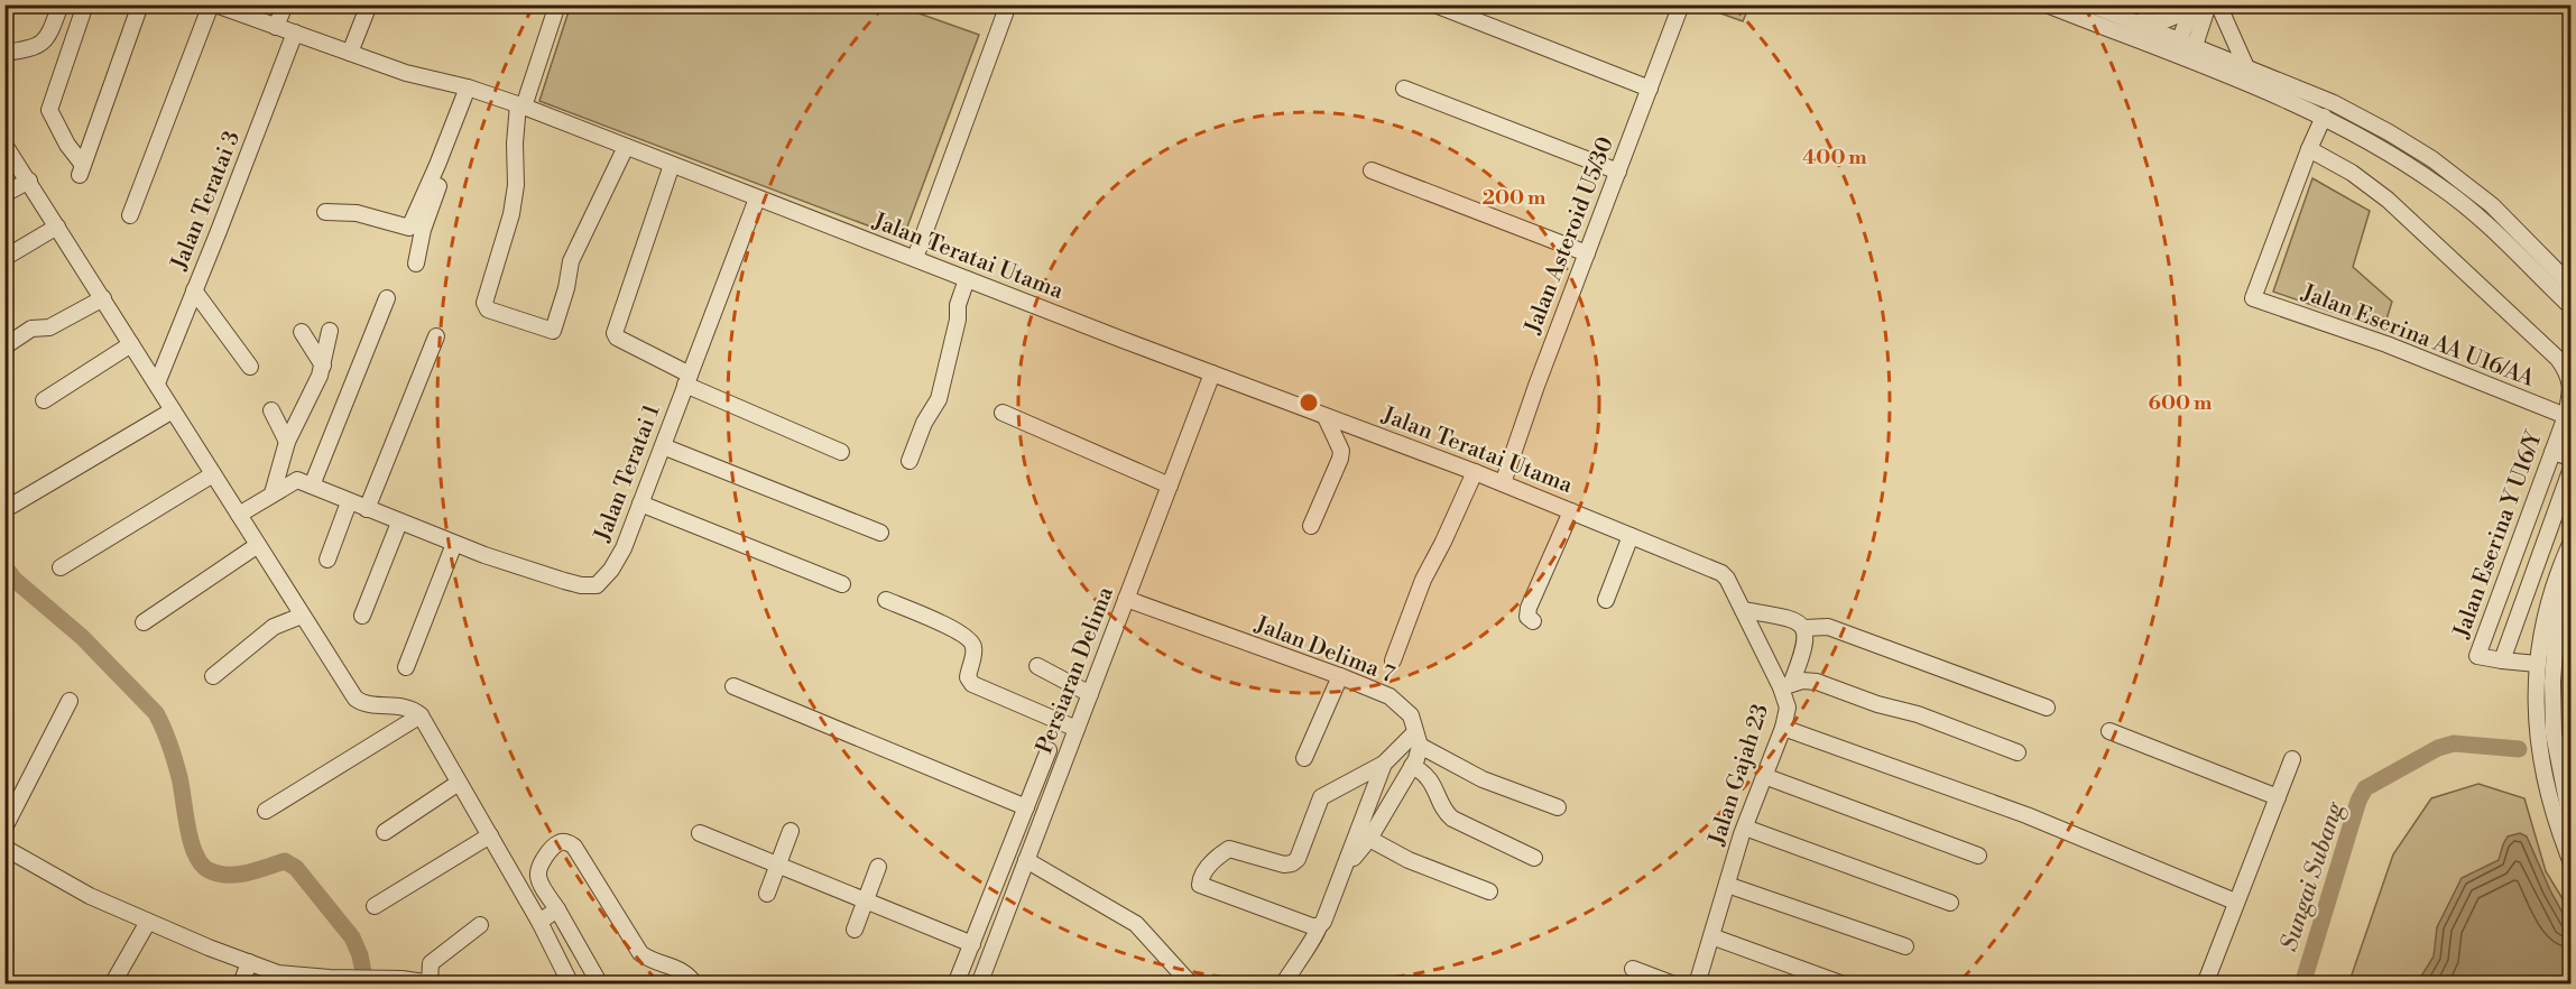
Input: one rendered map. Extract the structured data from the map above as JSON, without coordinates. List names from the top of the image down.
{
  "streets": {
    "street": [
      "Jalan Teratai 3",
      "Jalan Asteroid U5/30",
      "Jalan Teratai Utama",
      "Jalan Eserina AA U16/AA",
      "Jalan Teratai 1",
      "Jalan Eserina Y U16/Y",
      "Jalan Delima 7",
      "Persiaran Delima",
      "Jalan Gajah 23"
    ]
  },
  "crossings": [
    ["Jalan Teratai 3", "Jalan Teratai Utama"],
    ["Jalan Asteroid U5/30", "Jalan Teratai Utama"],
    ["Jalan Teratai Utama", "Jalan Teratai 1"],
    ["Jalan Teratai Utama", "Persiaran Delima"],
    ["Jalan Teratai Utama", "Jalan Gajah 23"],
    ["Jalan Eserina AA U16/AA", "Jalan Eserina Y U16/Y"],
    ["Jalan Delima 7", "Persiaran Delima"]
  ],
  "water": ["Sungai Subang"],
  "rings": ["400 m", "200 m", "600 m"]
}
